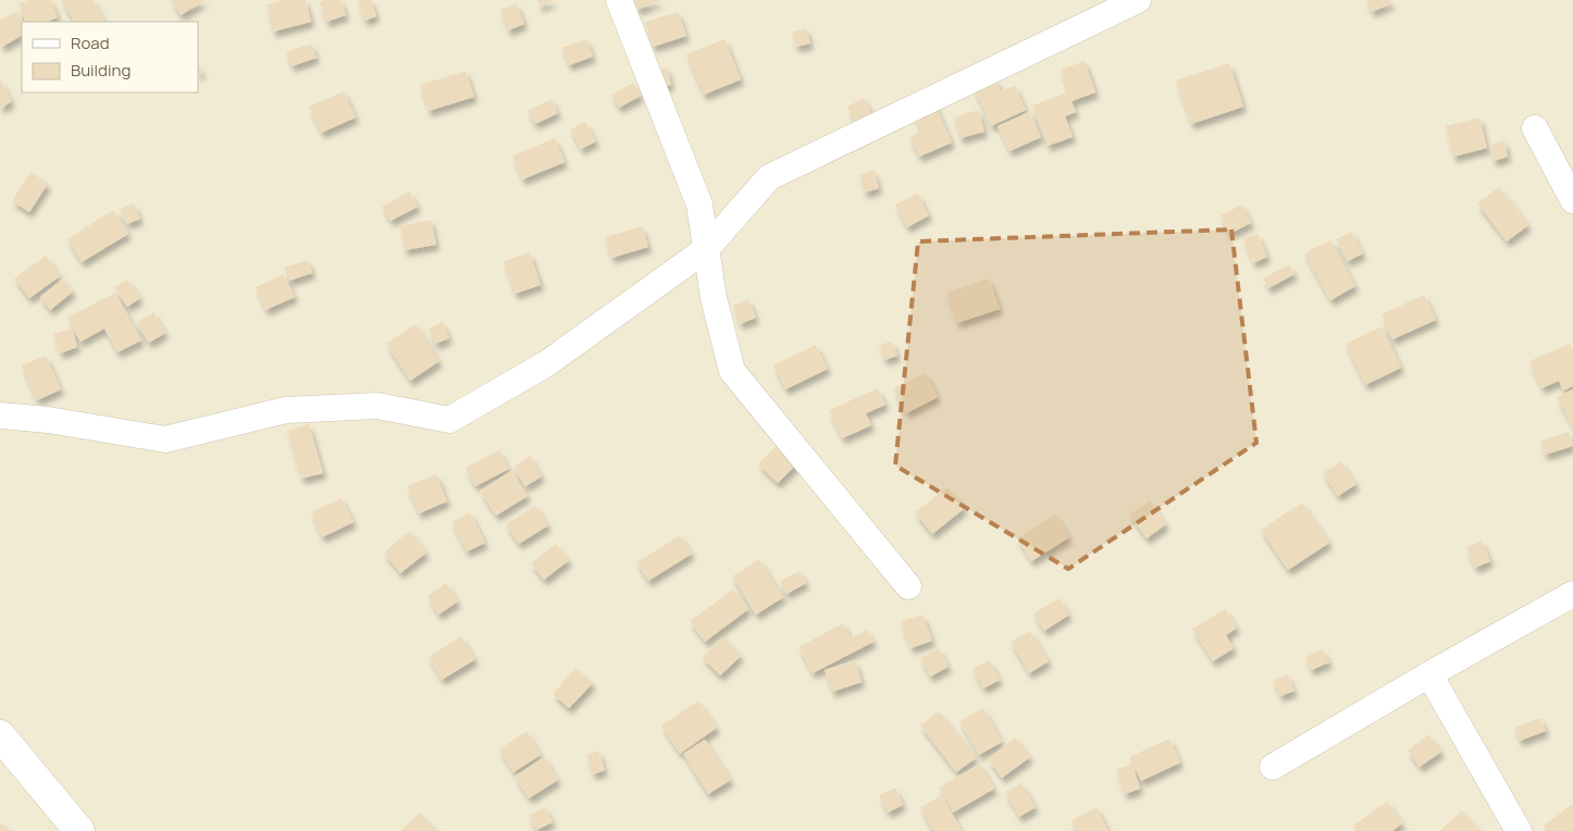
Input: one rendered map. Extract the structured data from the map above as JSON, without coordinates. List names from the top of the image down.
{
  "legend": ["Road", "Building"]
}
